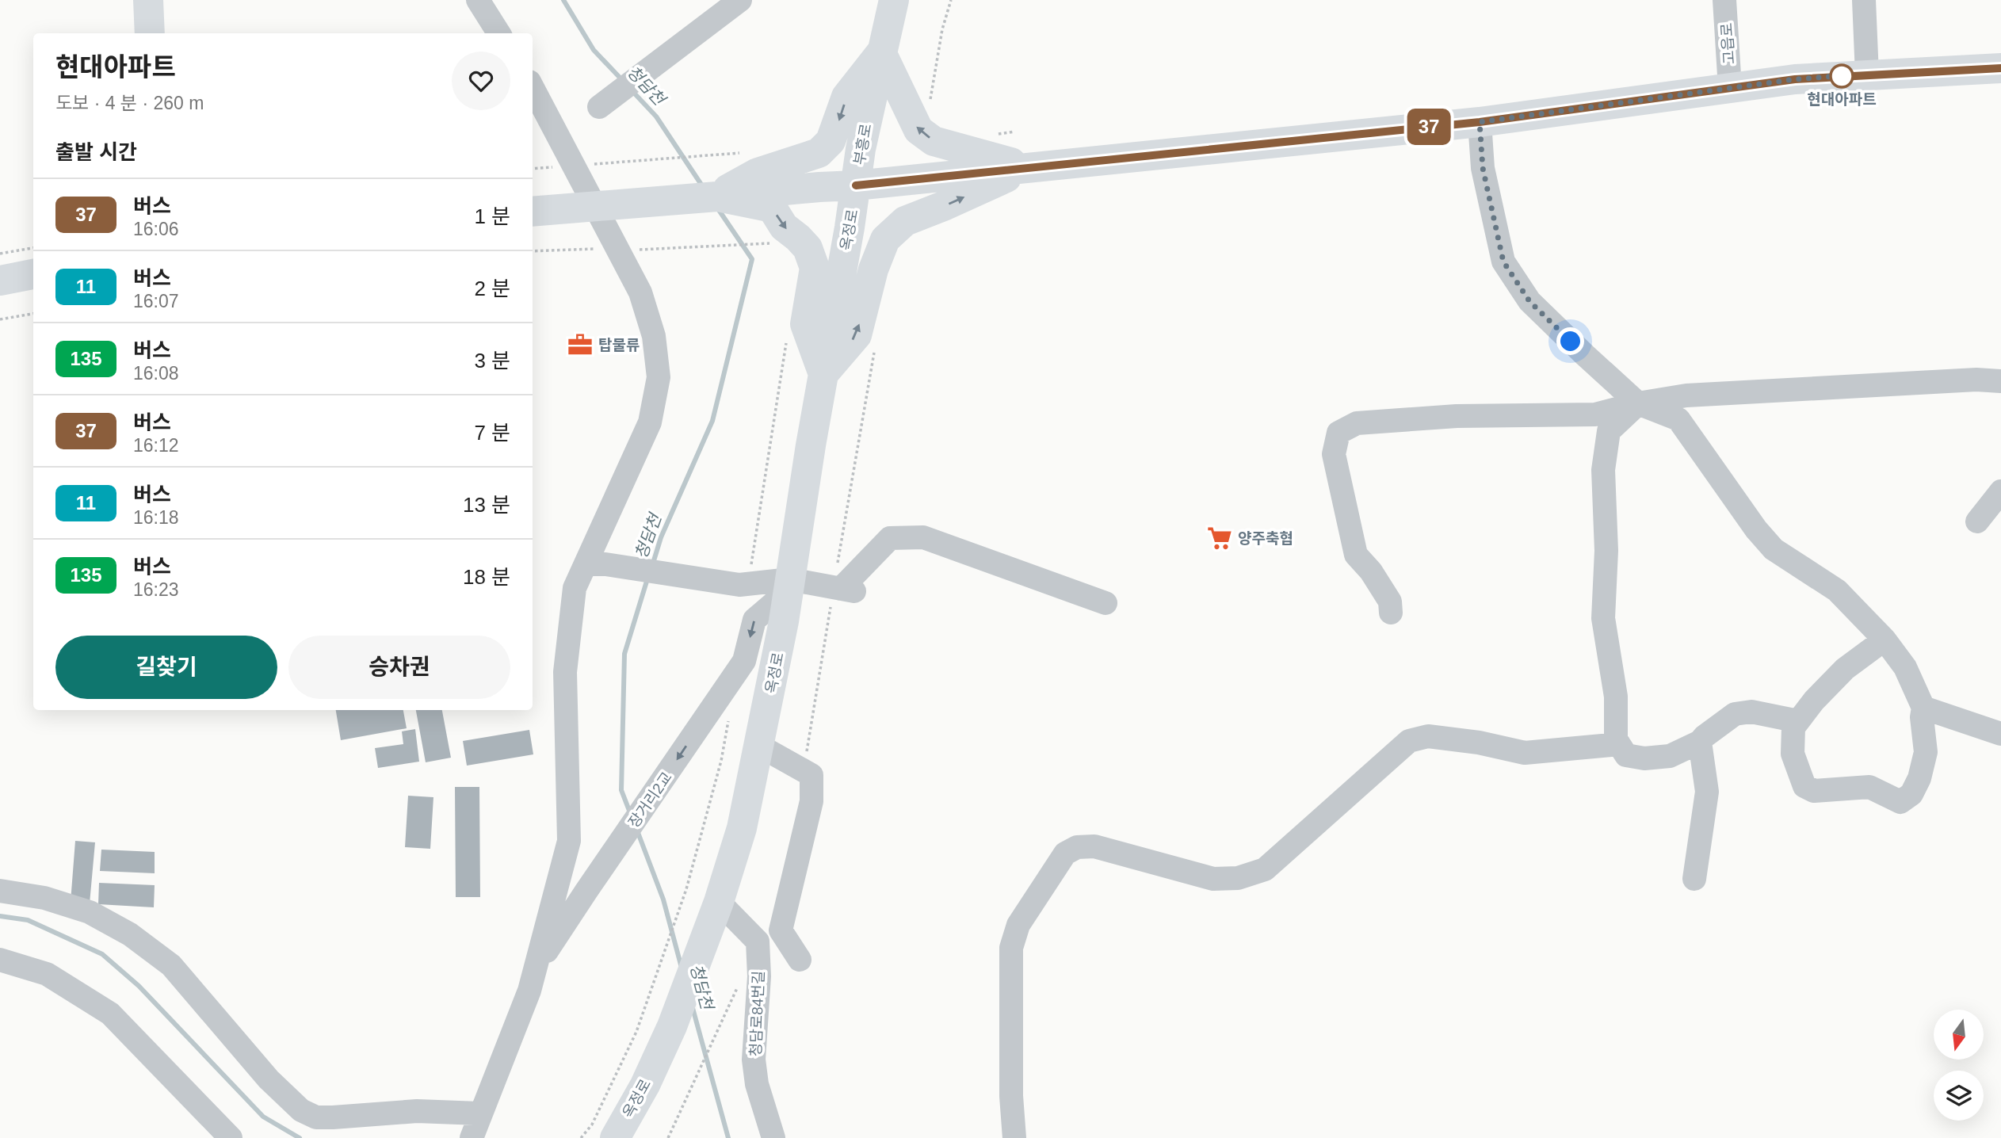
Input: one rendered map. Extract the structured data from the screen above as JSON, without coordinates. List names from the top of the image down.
{
  "streets": {
    "main road": ["부흥로", "옥정로"],
    "street": ["고읍로", "장거리2교", "청담로84번길"]
  },
  "crossings": [
    ["부흥로", "옥정로"],
    ["옥정로", "장거리2교"],
    ["옥정로", "청담로84번길"]
  ],
  "one_way": ["장거리2교"],
  "water": ["청담천"],
  "places": {
    "other": ["현대아파트"],
    "office": ["탑물류"],
    "supermarket": ["양주축협"]
  },
  "lines": ["bus line 37"],
  "north": "bottom",
  "page": {
    "on_map": "37",
    "heading": [
      ["현대아파트", "도보 · 4 분 · 260 m"],
      "출발 시간"
    ],
    "list": [
      {
        "mark": "37",
        "name": "버스",
        "note": "16:06",
        "value": "1 분"
      },
      {
        "mark": "11",
        "name": "버스",
        "note": "16:07",
        "value": "2 분"
      },
      {
        "mark": "135",
        "name": "버스",
        "note": "16:08",
        "value": "3 분"
      },
      {
        "mark": "37",
        "name": "버스",
        "note": "16:12",
        "value": "7 분"
      },
      {
        "mark": "11",
        "name": "버스",
        "note": "16:18",
        "value": "13 분"
      },
      {
        "mark": "135",
        "name": "버스",
        "note": "16:23",
        "value": "18 분"
      }
    ],
    "buttons": ["길찾기", "승차권"]
  }
}
